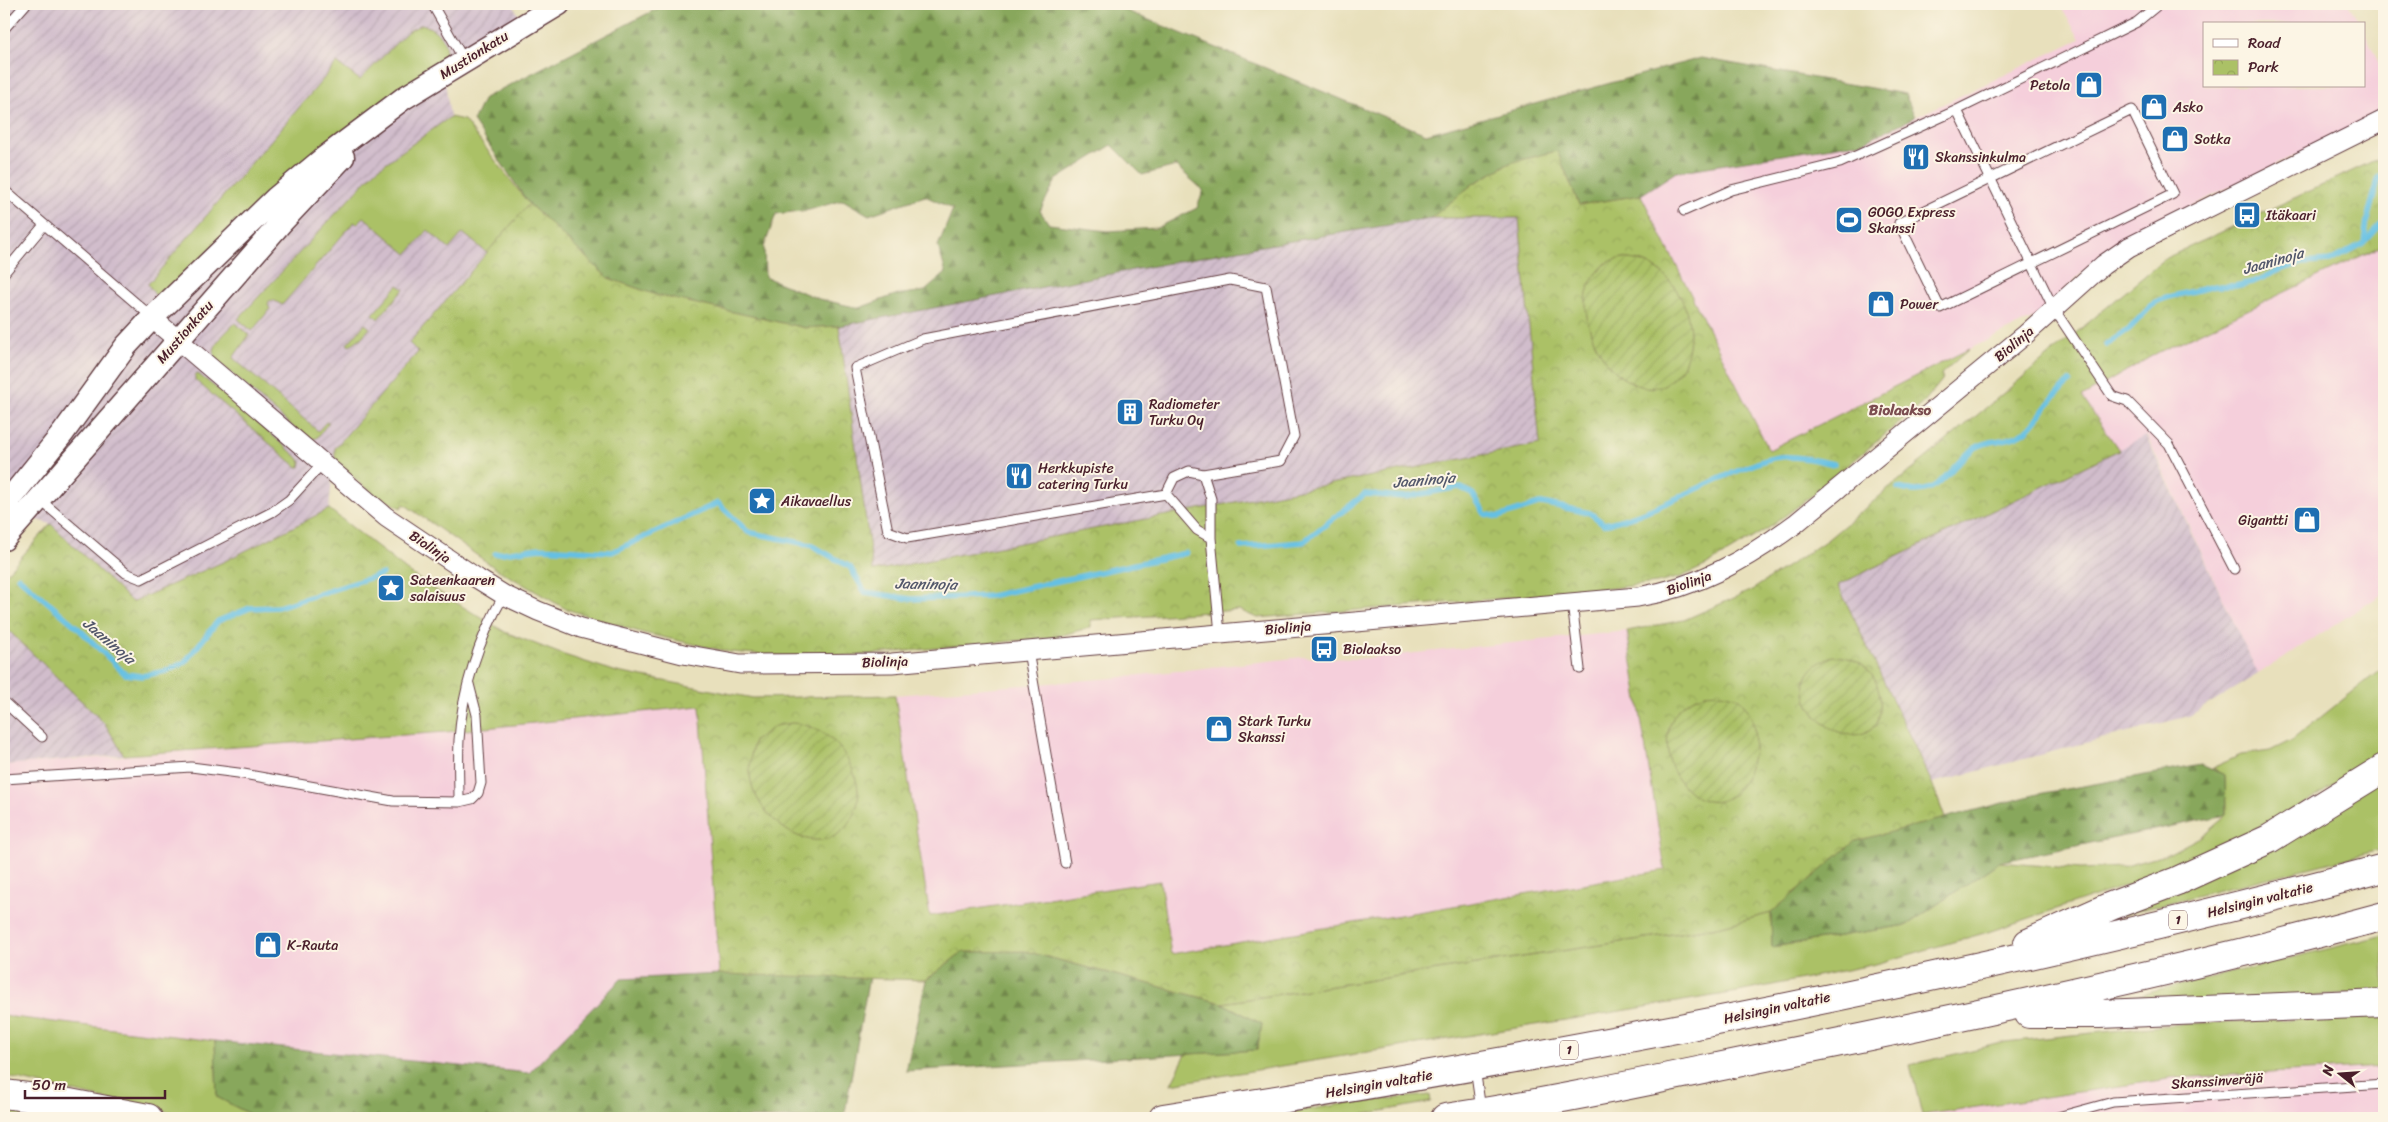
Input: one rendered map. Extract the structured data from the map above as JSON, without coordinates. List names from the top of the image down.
{
  "streets": {
    "highway": ["Helsingin valtatie", "1"],
    "street": ["Mustionkatu", "Biolinja"],
    "lane": ["Skanssinveräjä"]
  },
  "crossings": [
    ["Mustionkatu", "Biolinja"]
  ],
  "districts": ["Biolaakso"],
  "water": ["Jaaninoja"],
  "places": {
    "shop": [
      "Petola",
      "Asko",
      "Sotka",
      "Power",
      "Gigantti",
      "Stark Turku Skanssi",
      "K-Rauta"
    ],
    "restaurant": ["Skanssinkulma", "Herkkupiste catering Turku"],
    "bus stop": ["Itäkaari", "Biolaakso"],
    "sports": ["GOGO Express Skanssi"],
    "building": ["Radiometer Turku Oy"],
    "place": ["Aikavaellus", "Sateenkaaren salaisuus"]
  },
  "legend": ["Road", "Park"],
  "scale_bar": "50 m",
  "north": "left"
}
